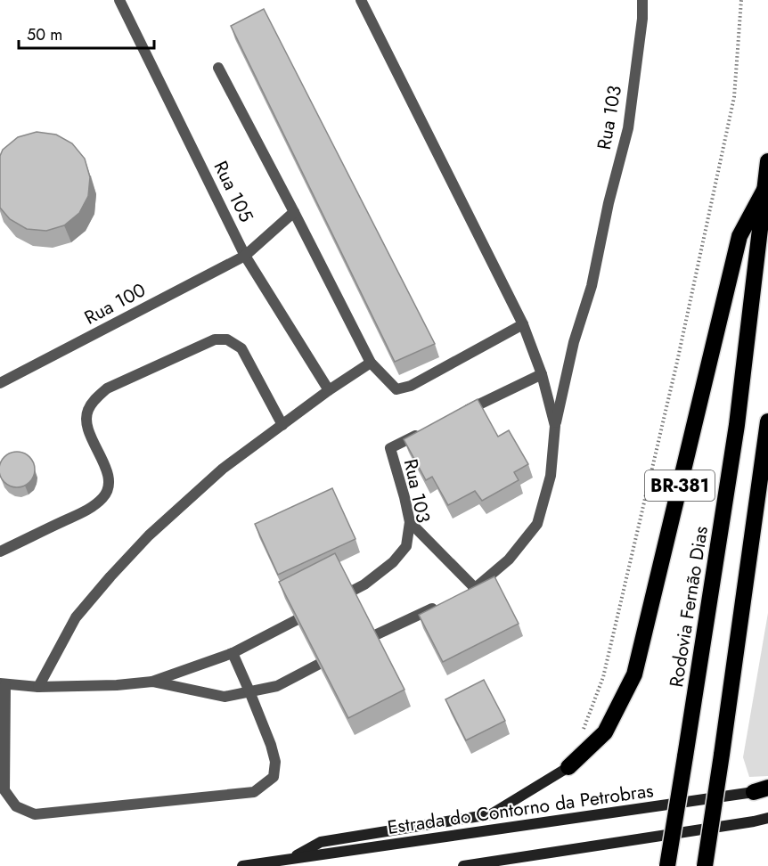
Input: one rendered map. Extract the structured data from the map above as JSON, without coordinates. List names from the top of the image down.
{
  "streets": {
    "highway": ["BR-381", "Rodovia Fernão Dias"],
    "main road": ["Estrada do Contorno da Petrobras"],
    "lane": ["Rua 103", "Rua 105", "Rua 100"]
  },
  "crossings": [
    ["Rua 105", "Rua 100"],
    ["BR-381", "Rodovia Fernão Dias"],
    ["BR-381", "Estrada do Contorno da Petrobras"]
  ],
  "scale_bar": "50 m"
}
